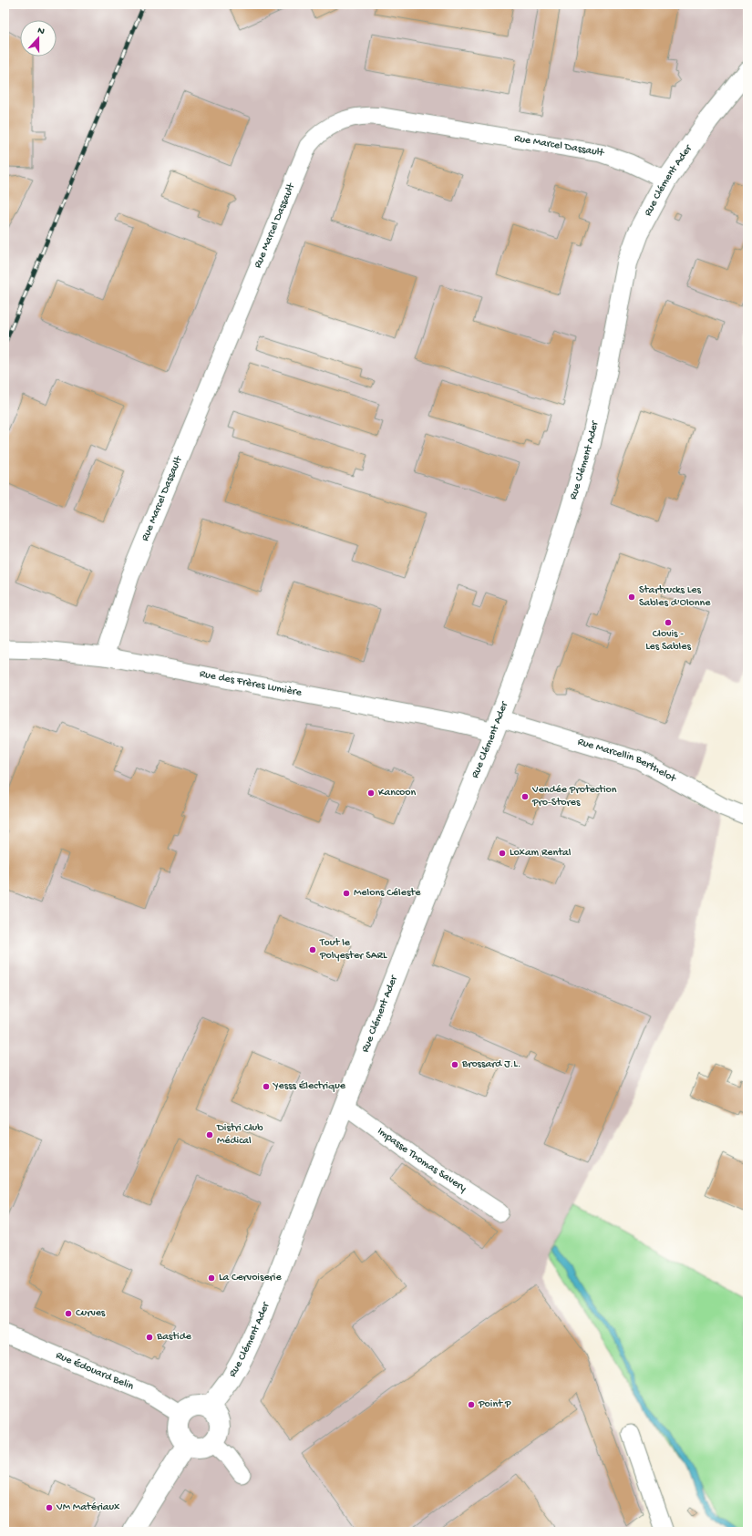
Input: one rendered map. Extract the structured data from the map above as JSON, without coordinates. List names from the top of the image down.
{
  "streets": {
    "street": [
      "Rue Marcel Dassault",
      "Rue Clément Ader",
      "Rue des Frères Lumière",
      "Rue Marcellin Berthelot",
      "Impasse Thomas Savery",
      "Rue Édouard Belin"
    ]
  },
  "crossings": [
    ["Rue Marcel Dassault", "Rue Clément Ader"],
    ["Rue Marcel Dassault", "Rue des Frères Lumière"],
    ["Rue Clément Ader", "Rue des Frères Lumière"],
    ["Rue Clément Ader", "Rue Marcellin Berthelot"],
    ["Rue Clément Ader", "Impasse Thomas Savery"],
    ["Rue Clément Ader", "Rue Édouard Belin"],
    ["Rue des Frères Lumière", "Rue Marcellin Berthelot"]
  ],
  "places": [
    "Startrucks Les Sables d'Olonne",
    "Clovis - Les Sables",
    "Kancoon",
    "Vendée Protection Pro-Stores",
    "Loxam Rental",
    "Melons Céleste",
    "Tout le Polyester SARL",
    "Brossard J.L.",
    "Yesss Électrique",
    "Distri Club Médical",
    "La Cervoiserie",
    "Curves",
    "Bastide",
    "Point P",
    "VM Matériaux"
  ],
  "north": "top"
}
